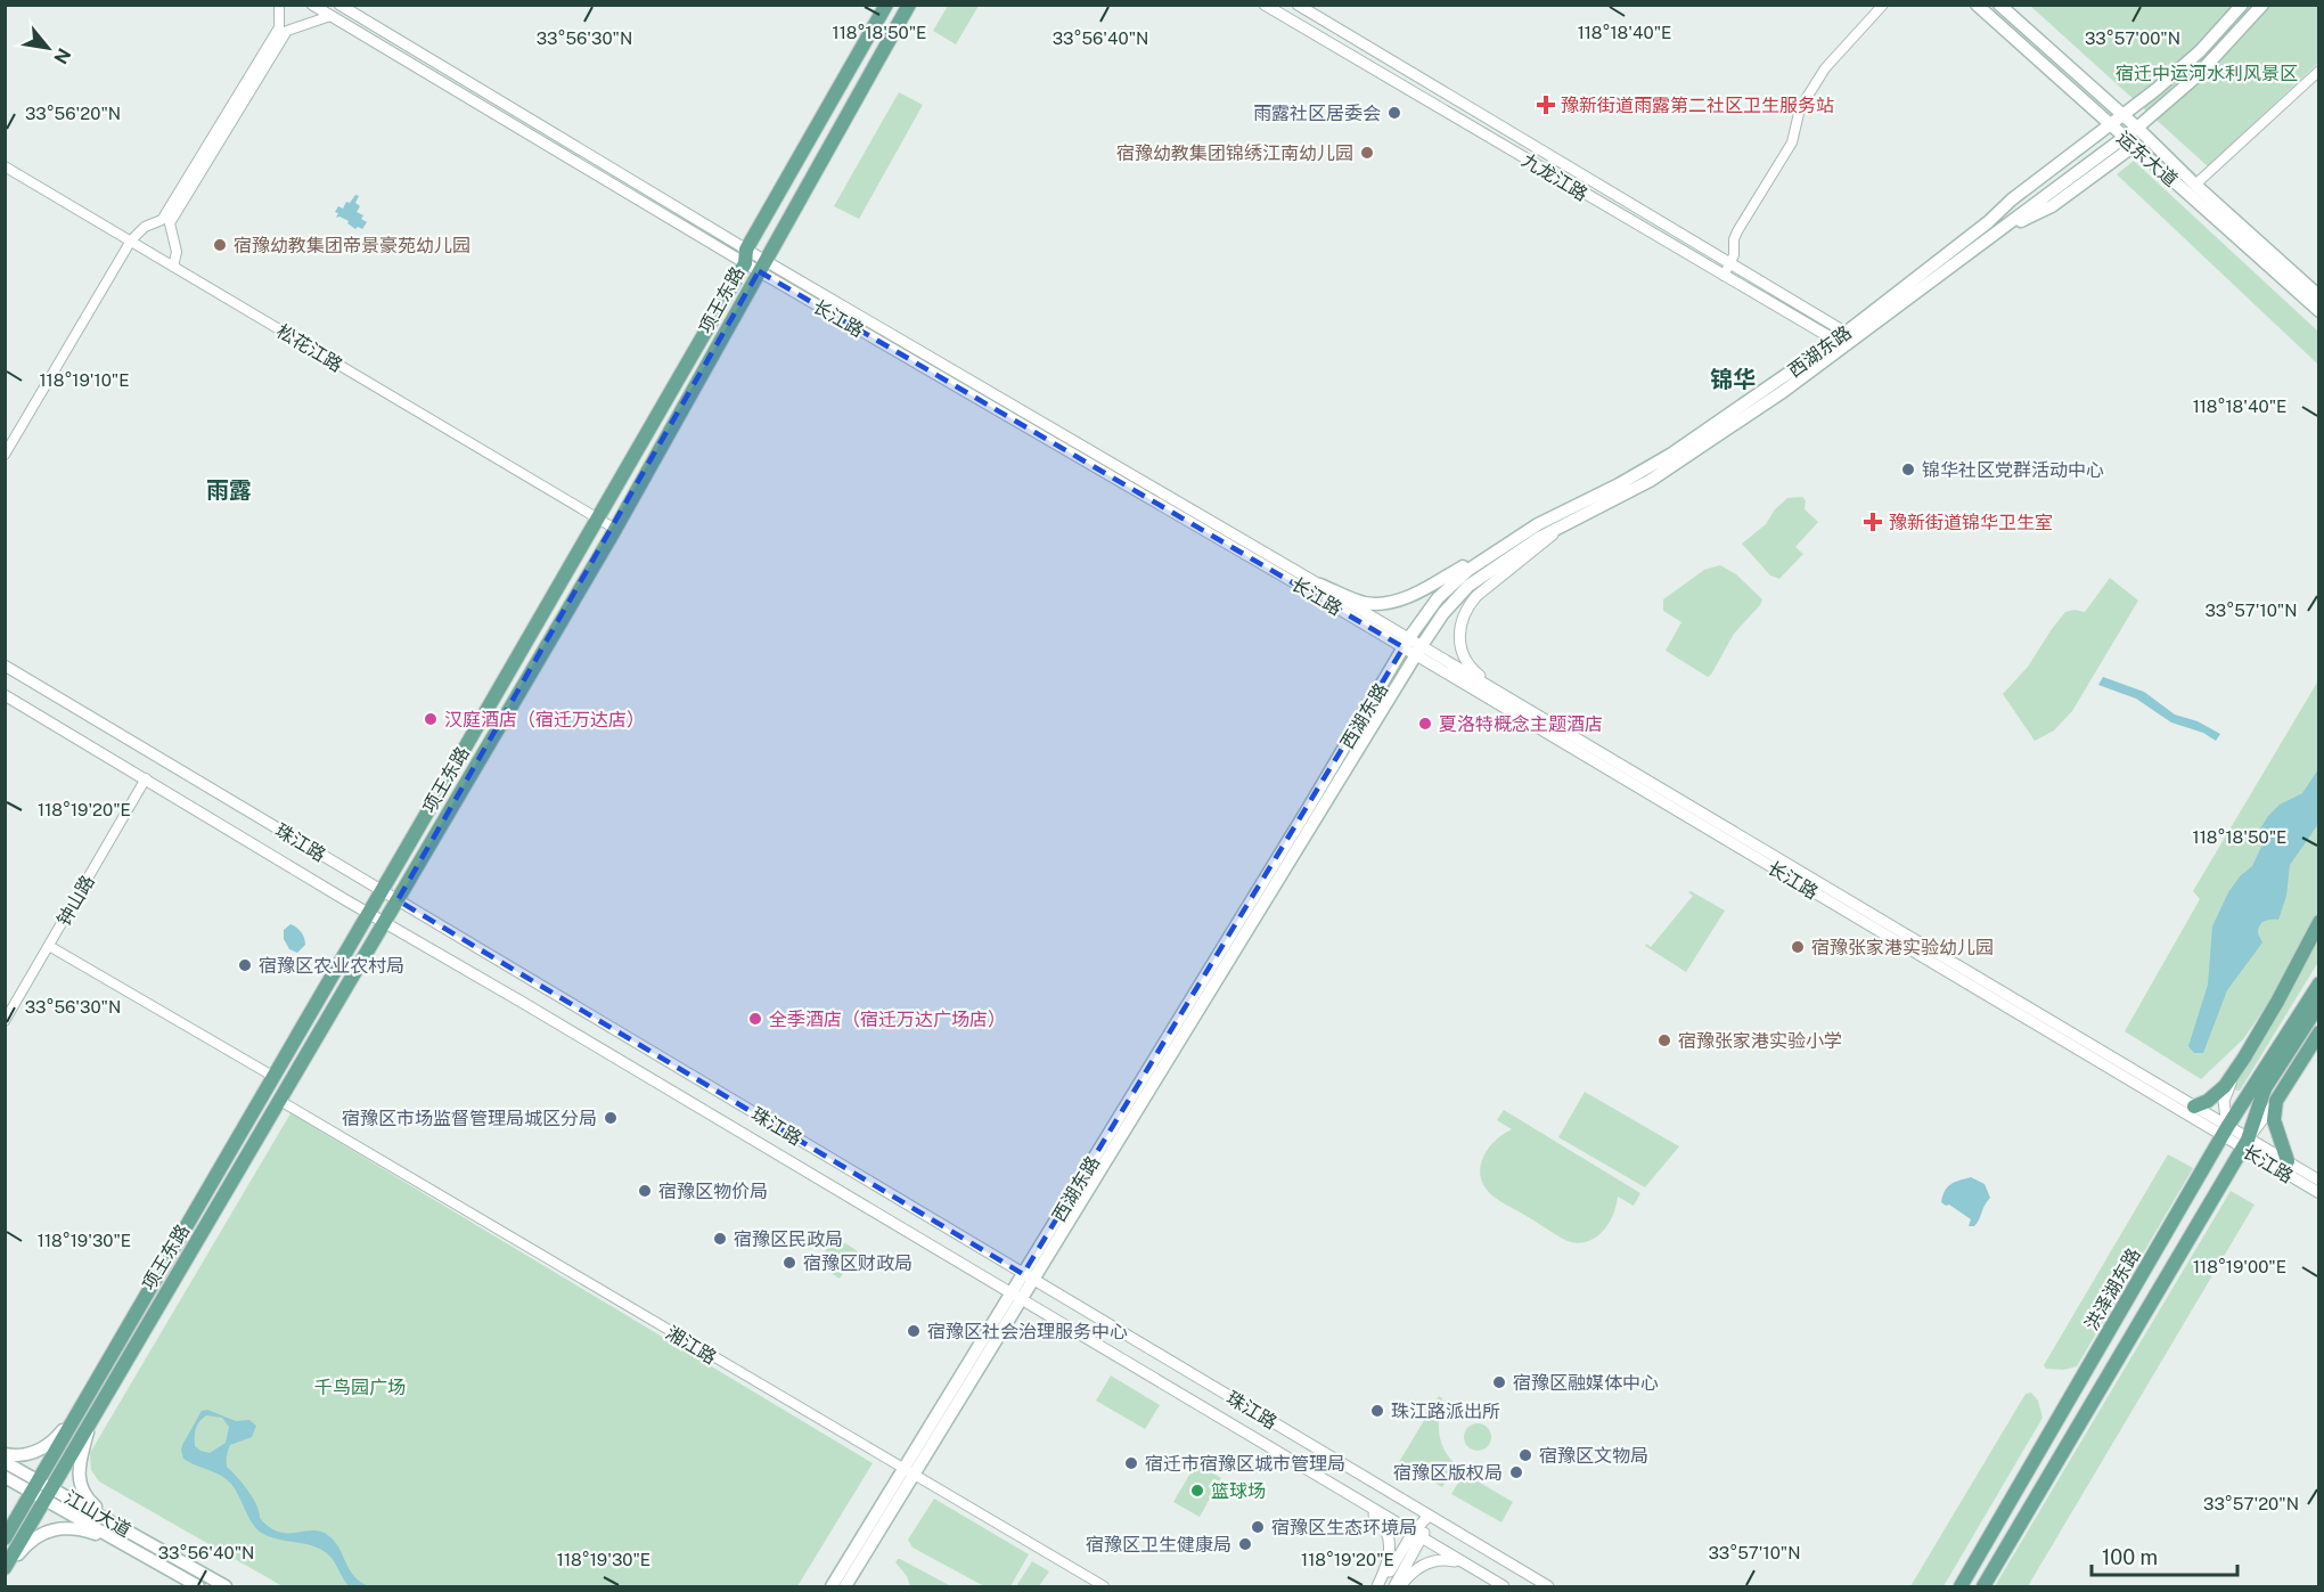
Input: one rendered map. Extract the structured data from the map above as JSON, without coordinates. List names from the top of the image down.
{
  "streets": {
    "main road": [
      "运东大道",
      "项王东路",
      "西湖东路",
      "洪泽湖东路",
      "江山大道"
    ],
    "street": [
      "九龙江路",
      "长江路",
      "松花江路",
      "珠江路",
      "钟山路",
      "湘江路"
    ]
  },
  "crossings": [
    ["运东大道", "西湖东路"],
    ["九龙江路", "西湖东路"],
    ["项王东路", "长江路"],
    ["项王东路", "松花江路"],
    ["项王东路", "珠江路"],
    ["项王东路", "湘江路"],
    ["项王东路", "江山大道"],
    ["长江路", "西湖东路"],
    ["长江路", "洪泽湖东路"],
    ["西湖东路", "珠江路"],
    ["西湖东路", "湘江路"],
    ["珠江路", "钟山路"]
  ],
  "districts": ["锦华", "雨露"],
  "parks": ["宿迁中运河水利风景区", "千鸟园广场"],
  "places": {
    "health": ["豫新街道雨露第二社区卫生服务站", "豫新街道锦华卫生室"],
    "other": [
      "雨露社区居委会",
      "宿豫幼教集团锦绣江南幼儿园",
      "宿豫幼教集团帝景豪苑幼儿园",
      "锦华社区党群活动中心",
      "汉庭酒店（宿迁万达店）",
      "夏洛特概念主题酒店",
      "宿豫张家港实验幼儿园",
      "宿豫区农业农村局",
      "全季酒店（宿迁万达广场店）",
      "宿豫张家港实验小学",
      "宿豫区市场监督管理局城区分局",
      "宿豫区物价局",
      "宿豫区民政局",
      "宿豫区财政局",
      "宿豫区社会治理服务中心",
      "宿豫区融媒体中心",
      "珠江路派出所",
      "宿豫区文物局",
      "宿迁市宿豫区城市管理局",
      "宿豫区版权局",
      "篮球场",
      "宿豫区生态环境局",
      "宿豫区卫生健康局"
    ]
  },
  "scale_bar": "100 m",
  "north": "bottom right",
  "coordinates": [
    "118°18'50\"E",
    "118°18'40\"E",
    "33°56'30\"N",
    "33°56'40\"N",
    "33°57'00\"N",
    "33°56'20\"N",
    "118°19'10\"E",
    "33°57'10\"N",
    "118°19'20\"E",
    "118°19'30\"E",
    "118°19'00\"E",
    "33°57'20\"N"
  ]
}
